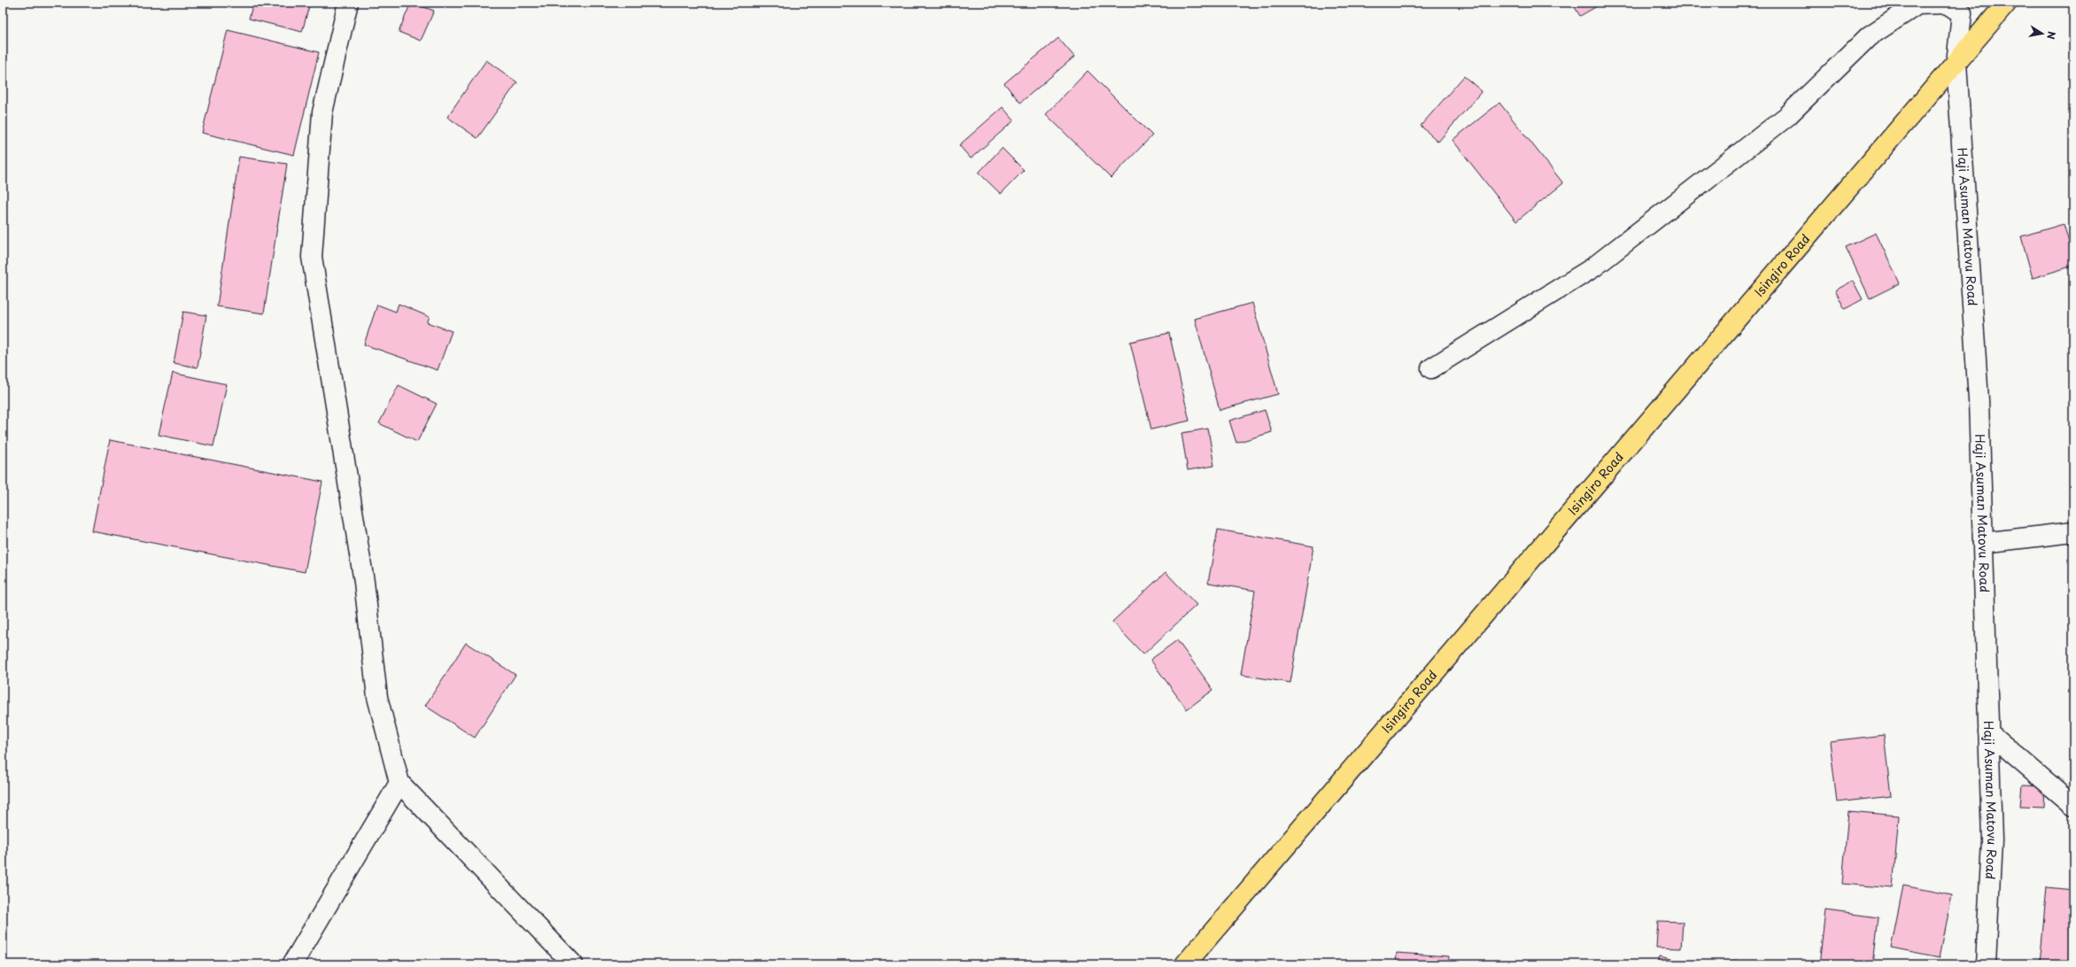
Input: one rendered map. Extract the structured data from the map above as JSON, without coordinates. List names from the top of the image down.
{
  "streets": {
    "main road": ["Isingiro Road"],
    "street": ["Haji Asuman Matovu Road"]
  },
  "crossings": [
    ["Haji Asuman Matovu Road", "Isingiro Road"]
  ],
  "north": "right"
}
